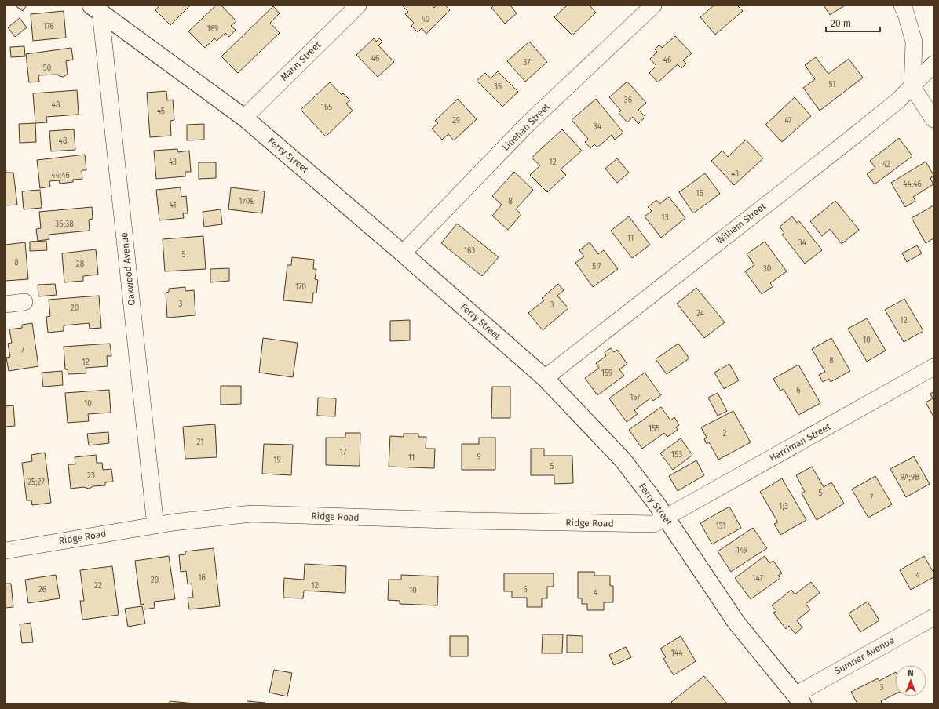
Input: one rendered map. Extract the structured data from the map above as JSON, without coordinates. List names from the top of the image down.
{
  "streets": {
    "street": [
      "Mann Street",
      "Linehan Street",
      "Ferry Street",
      "William Street",
      "Oakwood Avenue",
      "Harriman Street",
      "Ridge Road",
      "Sumner Avenue"
    ]
  },
  "crossings": [
    ["Mann Street", "Ferry Street"],
    ["Linehan Street", "Ferry Street"],
    ["Ferry Street", "William Street"],
    ["Ferry Street", "Oakwood Avenue"],
    ["Ferry Street", "Harriman Street"],
    ["Ferry Street", "Ridge Road"],
    ["Ferry Street", "Sumner Avenue"],
    ["Oakwood Avenue", "Ridge Road"],
    ["Harriman Street", "Ridge Road"]
  ],
  "house_numbers": [
    "40",
    "176",
    "169",
    "46",
    "46",
    "37",
    "50",
    "51",
    "35",
    "36",
    "48",
    "165",
    "45",
    "29",
    "47",
    "34",
    "48",
    "43",
    "12",
    "42",
    "43",
    "44;46",
    "44;46",
    "15",
    "170E",
    "8",
    "41",
    "13",
    "36;38",
    "11",
    "34",
    "163",
    "5",
    "8",
    "28",
    "5;7",
    "30",
    "170",
    "3",
    "3",
    "20",
    "24",
    "12",
    "10",
    "7",
    "8",
    "12",
    "159",
    "6",
    "157",
    "10",
    "155",
    "2",
    "21",
    "17",
    "153",
    "9",
    "11",
    "19",
    "5",
    "23",
    "9A;9B",
    "25;27",
    "5",
    "7",
    "1;3",
    "151",
    "149",
    "4",
    "16",
    "147",
    "20",
    "22",
    "12",
    "26",
    "6",
    "10",
    "4",
    "144",
    "3"
  ],
  "scale_bar": "20 m",
  "north": "top"
}
